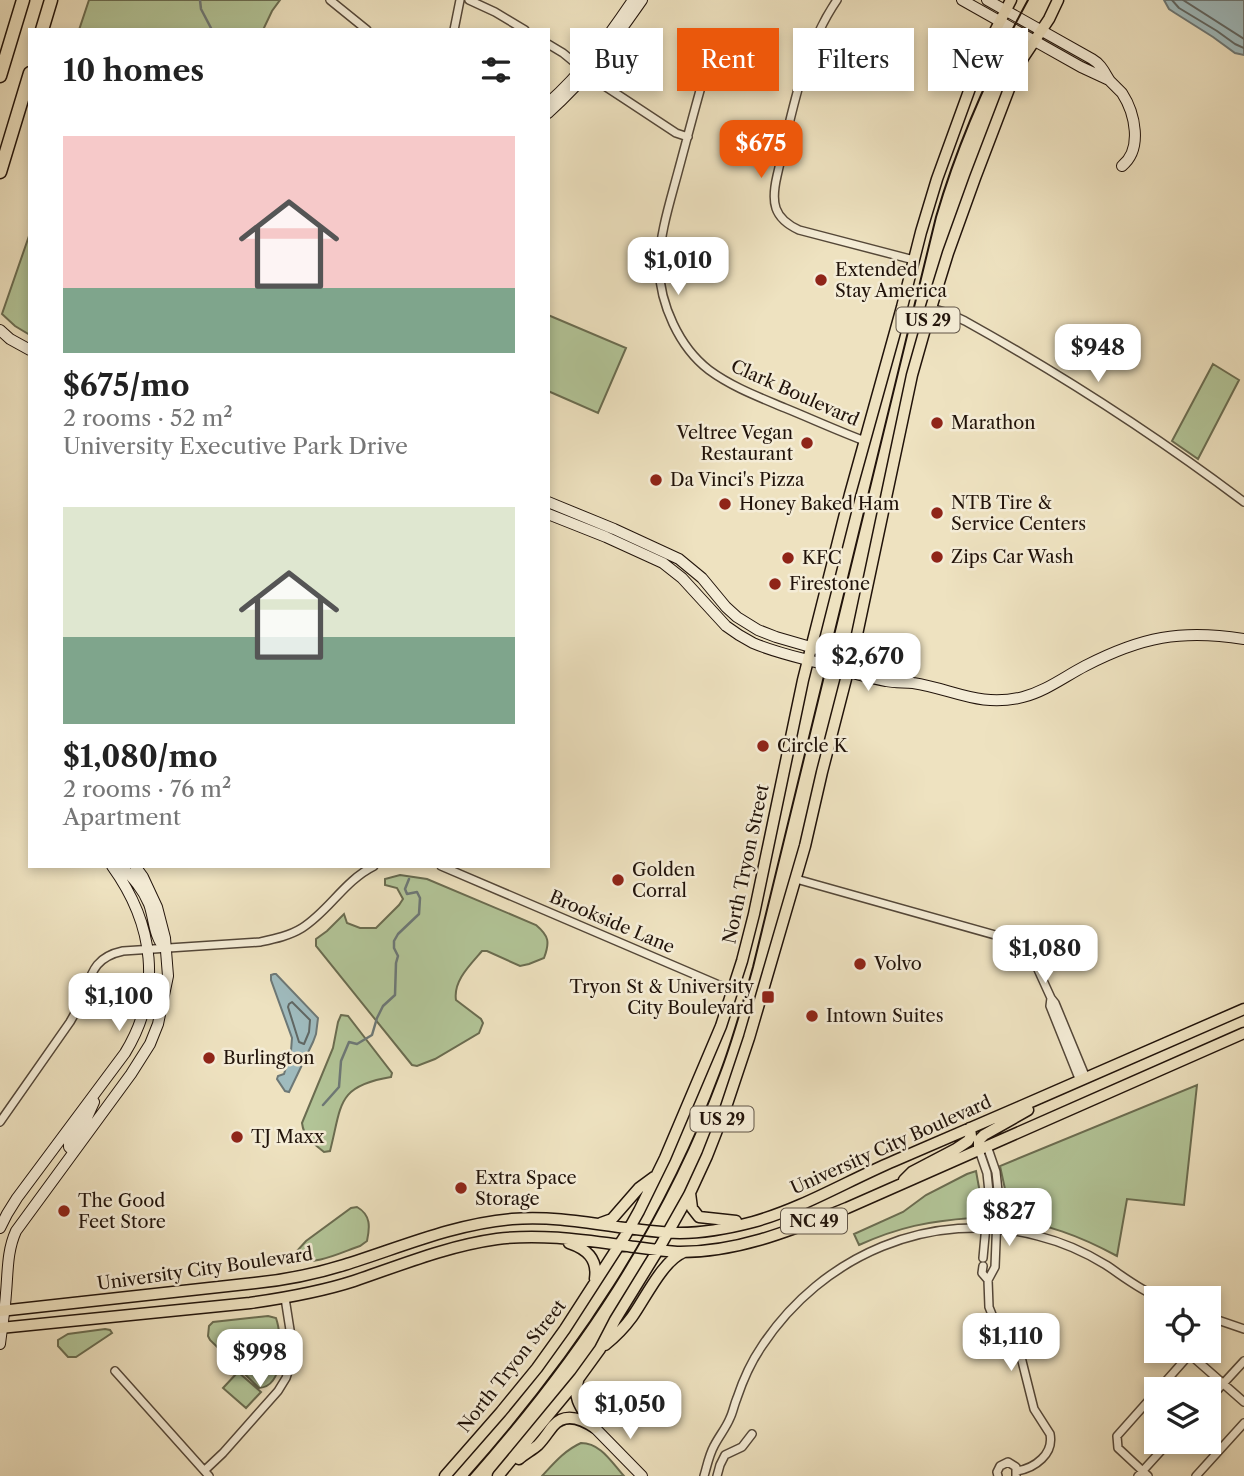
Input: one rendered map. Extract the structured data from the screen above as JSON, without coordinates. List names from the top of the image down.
{
  "streets": {
    "main road": [
      "US 29",
      "North Tryon Street",
      "University City Boulevard",
      "NC 49"
    ],
    "street": ["Clark Boulevard", "Brookside Lane"]
  },
  "crossings": [
    ["US 29", "University City Boulevard"],
    ["Clark Boulevard", "North Tryon Street"],
    ["North Tryon Street", "Brookside Lane"],
    ["North Tryon Street", "University City Boulevard"]
  ],
  "places": {
    "other": [
      "Extended Stay America",
      "Marathon",
      "Veltree Vegan Restaurant",
      "Da Vinci's Pizza",
      "Honey Baked Ham",
      "NTB Tire & Service Centers",
      "Zips Car Wash",
      "KFC",
      "Firestone",
      "Circle K",
      "Golden Corral",
      "Volvo",
      "Intown Suites",
      "Burlington",
      "TJ Maxx",
      "Extra Space Storage",
      "The Good Feet Store"
    ],
    "transit": ["Tryon St & University City Boulevard"]
  },
  "page": {
    "chip": [
      "Buy",
      "Rent",
      "Filters",
      "New"
    ],
    "heading": "10 homes",
    "list": [
      {
        "name": "$675/mo",
        "note": "2 rooms · 52 m² · University Executive Park Drive"
      },
      {
        "name": "$1,080/mo",
        "note": "2 rooms · 76 m² · Apartment"
      }
    ],
    "price": [
      "$675",
      "$1,010",
      "$948",
      "$2,670",
      "$1,080",
      "$1,100",
      "$827",
      "$1,110",
      "$998",
      "$1,050"
    ]
  }
}
